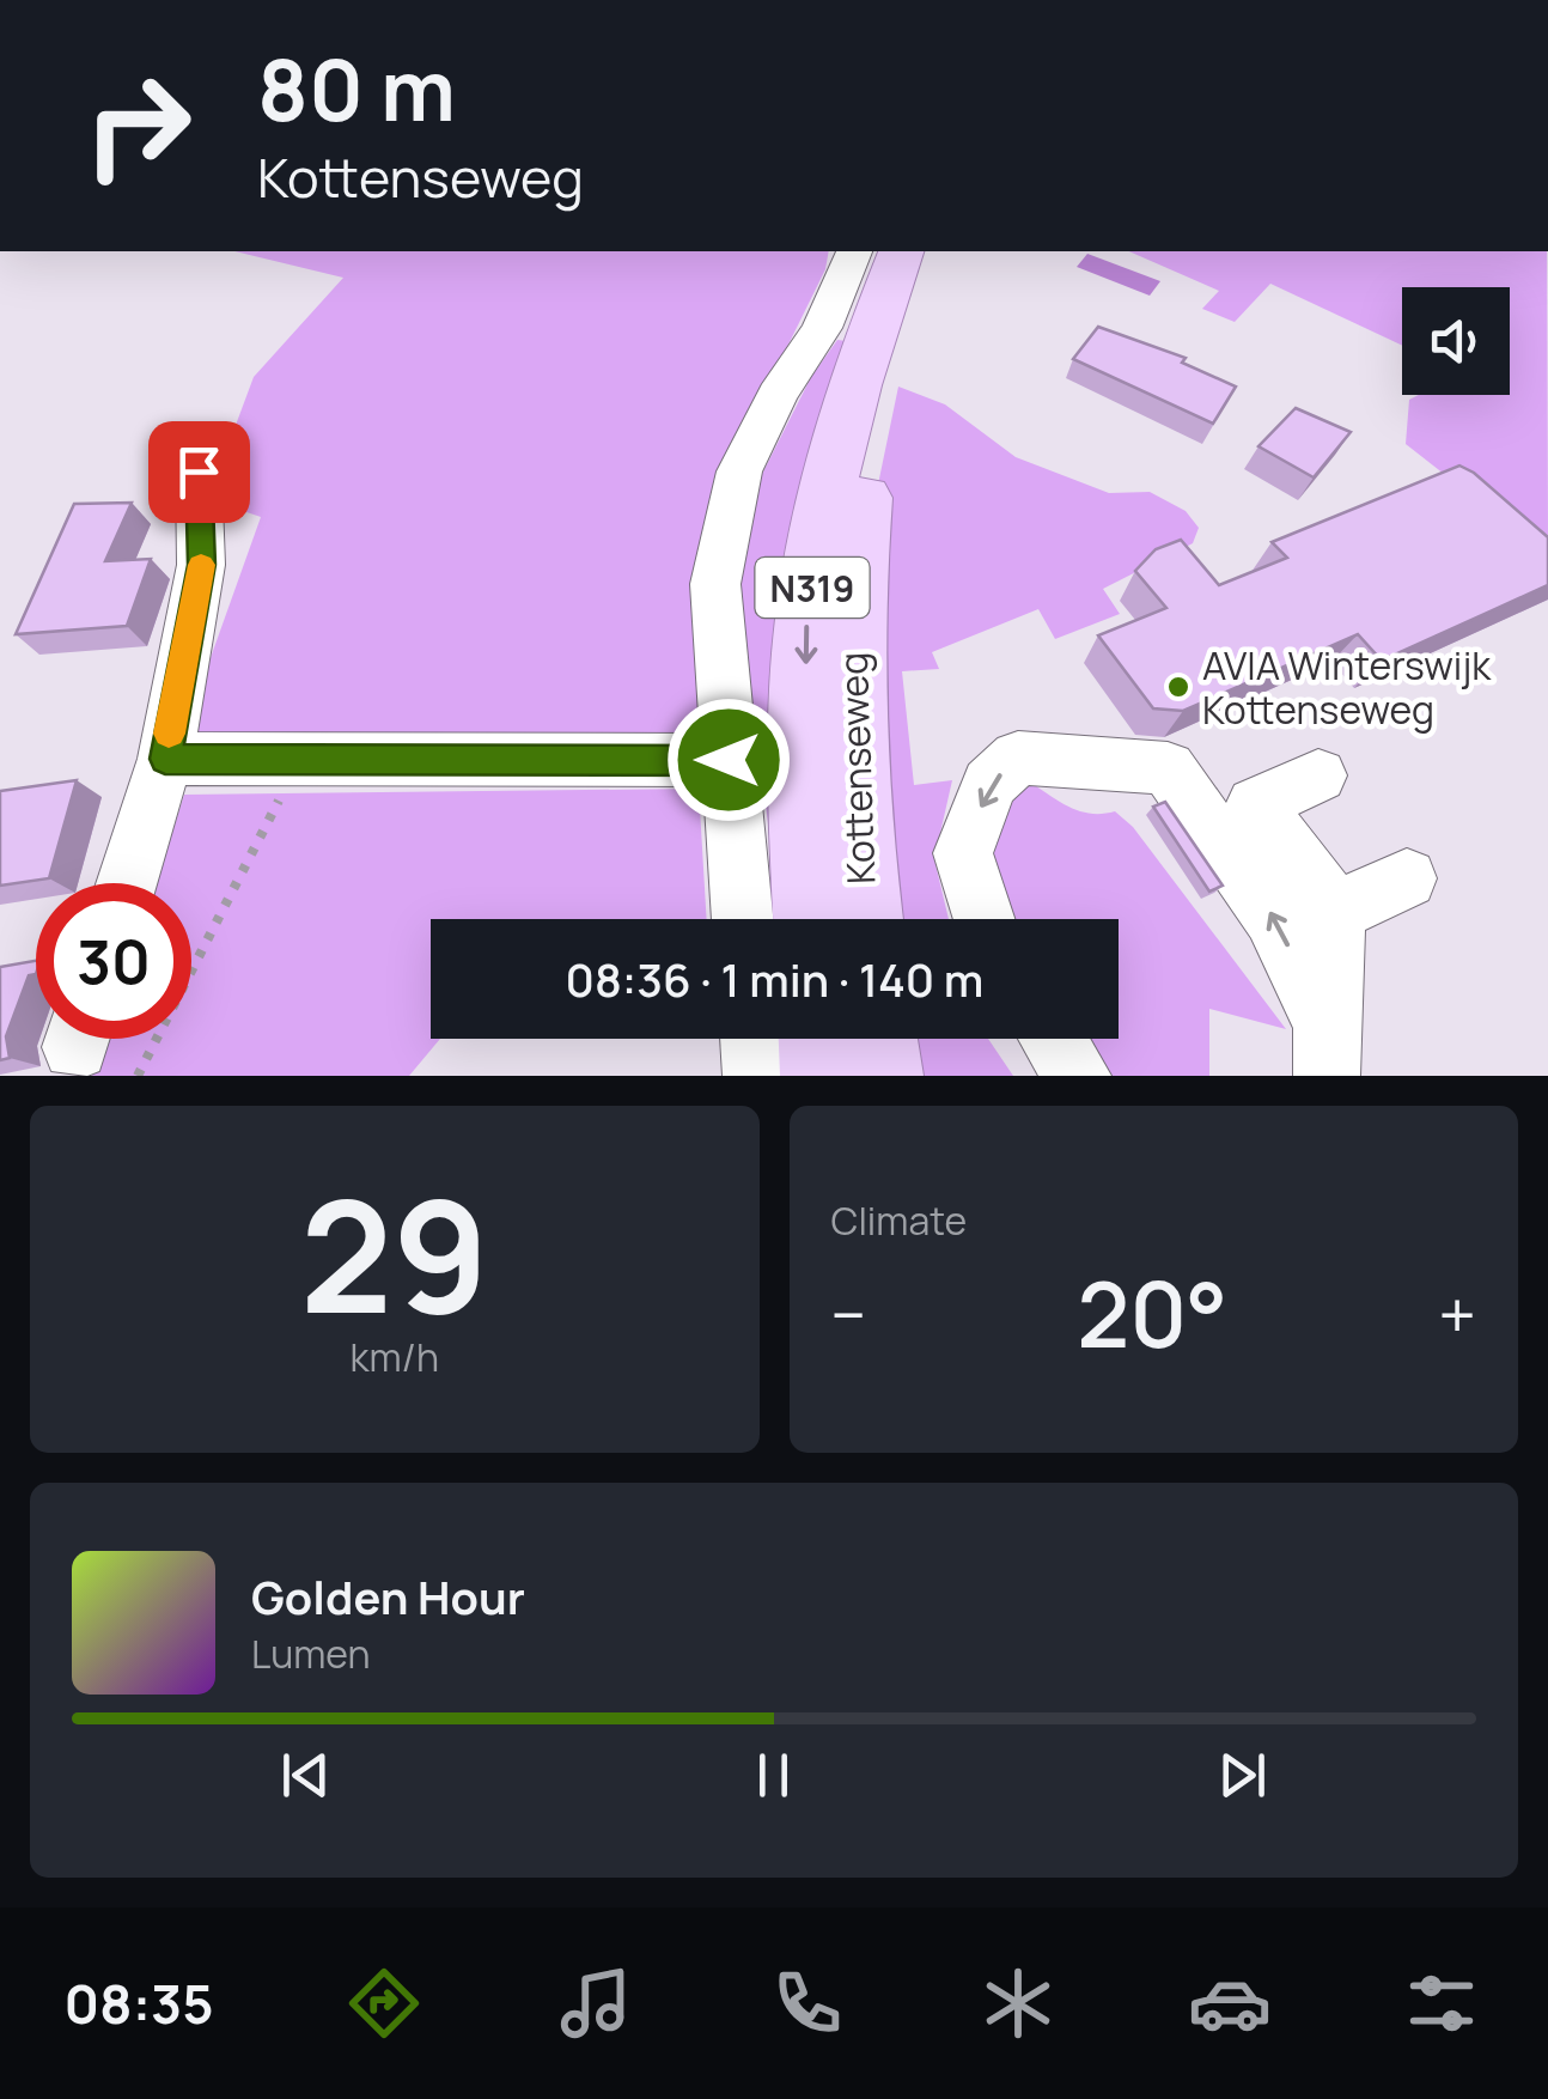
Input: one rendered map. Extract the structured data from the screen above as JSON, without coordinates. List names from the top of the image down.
{
  "streets": {
    "main road": ["N319", "Kottenseweg"]
  },
  "places": ["AVIA Winterswijk Kottenseweg"],
  "page": {
    "turn": ["80 m", "Kottenseweg"],
    "limit": "30",
    "trip": "08:36 · 1 min · 140 m",
    "tile": [
      ["29", "km/h"],
      "Climate"
    ],
    "heat": ["−", "20°", "+"],
    "song": ["Golden Hour", "Lumen"],
    "tabs": "08:35"
  }
}
